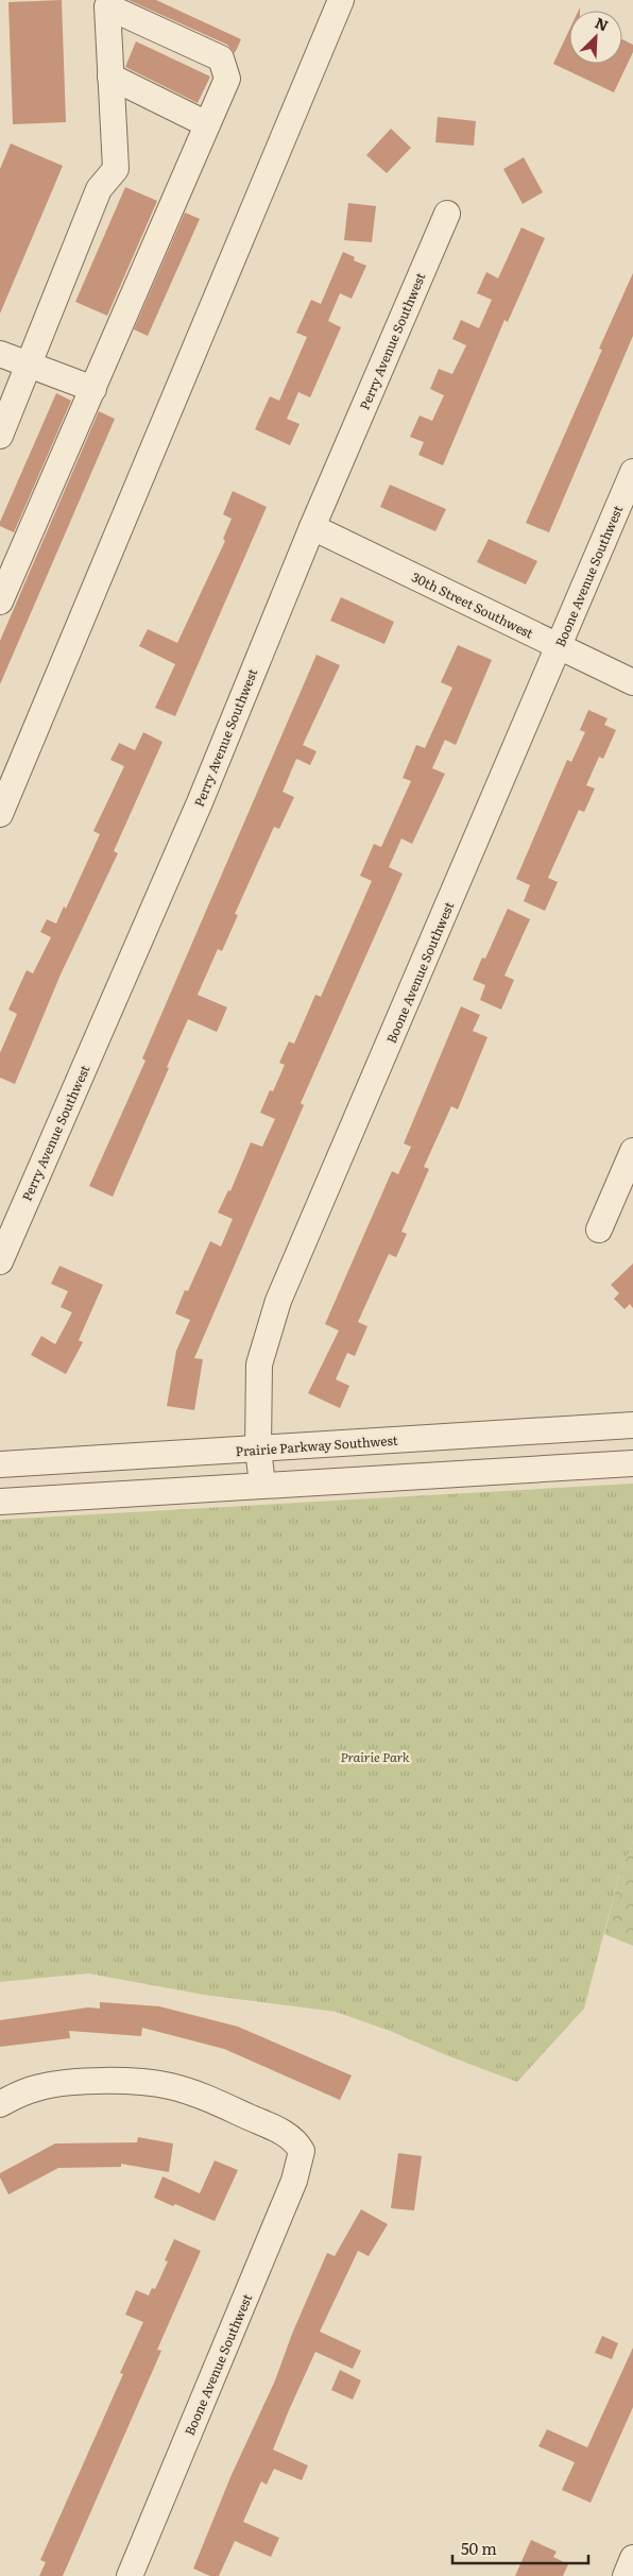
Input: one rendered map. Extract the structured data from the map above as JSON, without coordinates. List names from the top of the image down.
{
  "streets": {
    "street": [
      "Perry Avenue Southwest",
      "Boone Avenue Southwest",
      "30th Street Southwest",
      "Prairie Parkway Southwest"
    ]
  },
  "crossings": [
    ["Perry Avenue Southwest", "30th Street Southwest"],
    ["Boone Avenue Southwest", "30th Street Southwest"],
    ["Boone Avenue Southwest", "Prairie Parkway Southwest"]
  ],
  "parks": ["Prairie Park"],
  "scale_bar": "50 m",
  "north": "top right"
}
